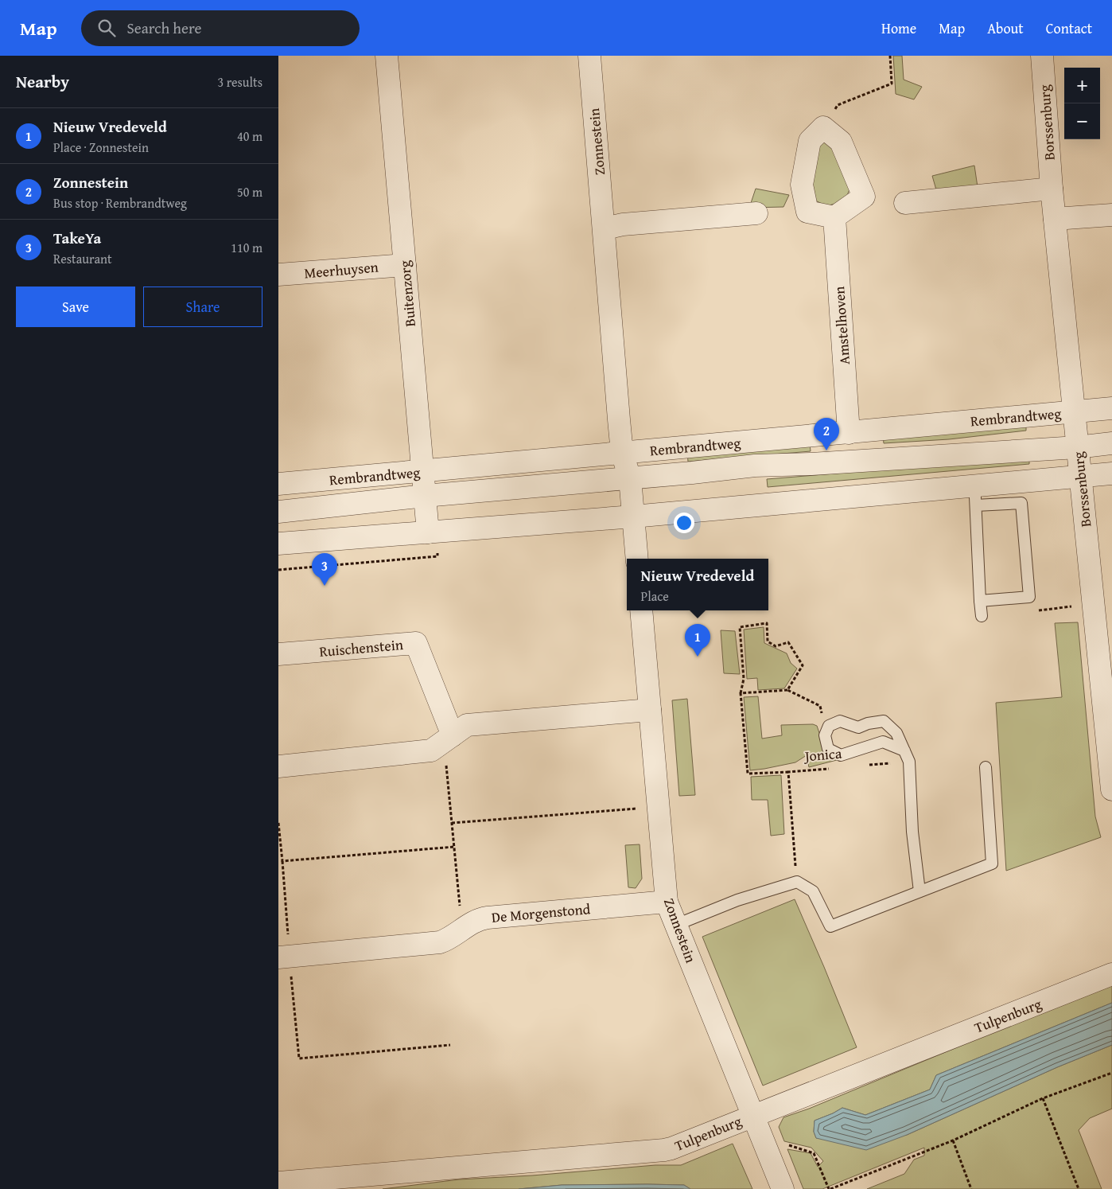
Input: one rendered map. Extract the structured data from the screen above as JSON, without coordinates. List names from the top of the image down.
{
  "streets": {
    "street": [
      "Borssenburg",
      "Zonnestein",
      "Meerhuysen",
      "Buitenzorg",
      "Amstelhoven",
      "Rembrandtweg",
      "Ruischenstein",
      "De Morgenstond",
      "Tulpenburg"
    ],
    "lane": ["Jonica"]
  },
  "crossings": [
    ["Borssenburg", "Rembrandtweg"],
    ["Zonnestein", "Rembrandtweg"],
    ["Zonnestein", "De Morgenstond"],
    ["Zonnestein", "Tulpenburg"],
    ["Meerhuysen", "Buitenzorg"],
    ["Buitenzorg", "Rembrandtweg"],
    ["Amstelhoven", "Rembrandtweg"]
  ],
  "page": {
    "header": "Map",
    "search": "Search here",
    "nav": [
      "Home",
      "Map",
      "About",
      "Contact"
    ],
    "heading": ["Nearby", "3 results"],
    "map_buttons": ["+", "−"],
    "list": [
      {
        "mark": "1",
        "name": "Nieuw Vredeveld",
        "note": "Place · Zonnestein",
        "value": "40 m"
      },
      {
        "mark": "2",
        "name": "Zonnestein",
        "note": "Bus stop · Rembrandtweg",
        "value": "50 m"
      },
      {
        "mark": "3",
        "name": "TakeYa",
        "note": "Restaurant",
        "value": "110 m"
      }
    ],
    "buttons": ["Save", "Share"],
    "pins": ["2", "3", "1"],
    "popup": ["Nieuw Vredeveld", "Place"]
  }
}
